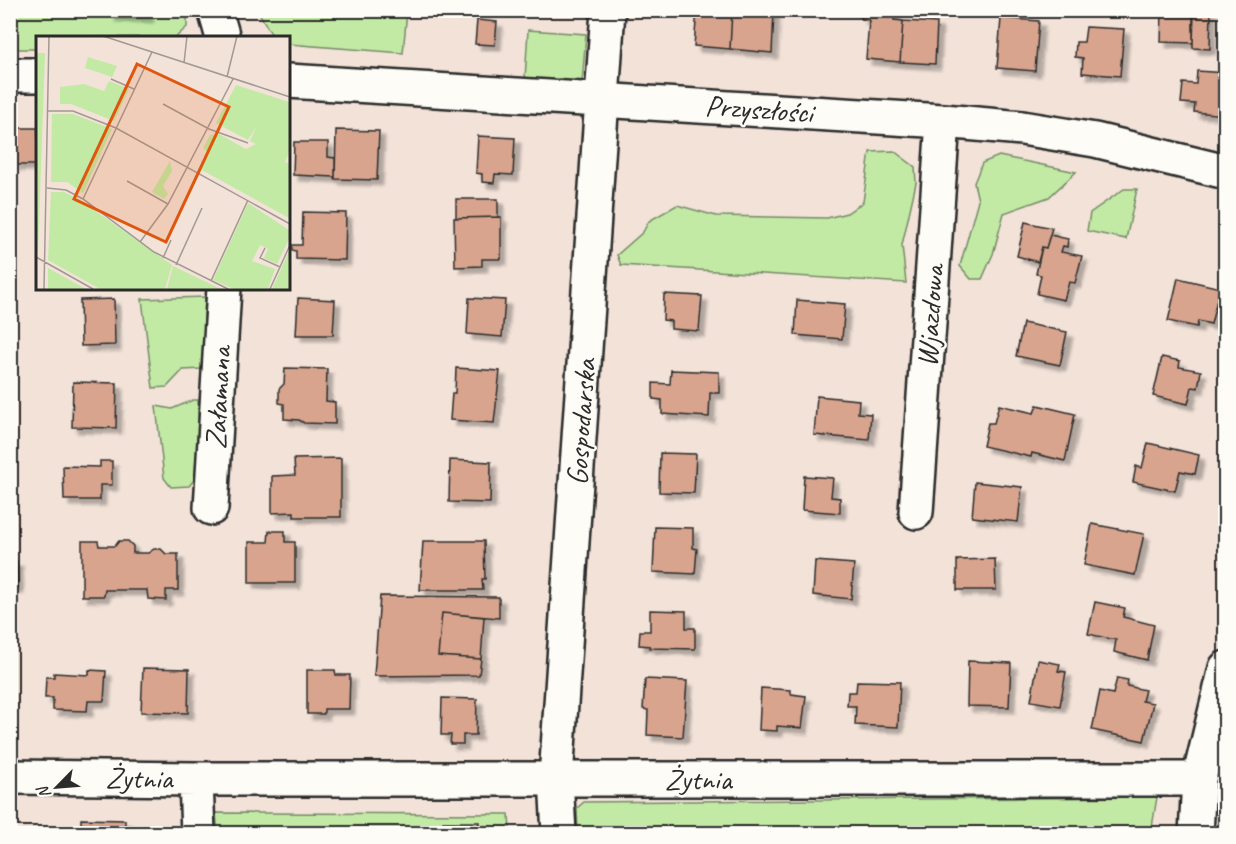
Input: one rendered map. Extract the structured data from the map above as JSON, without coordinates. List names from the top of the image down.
{
  "streets": {
    "street": [
      "Przyszłości",
      "Wjazdowa",
      "Załamana",
      "Gospodarska",
      "Żytnia"
    ]
  },
  "crossings": [
    ["Przyszłości", "Wjazdowa"],
    ["Przyszłości", "Gospodarska"],
    ["Gospodarska", "Żytnia"]
  ],
  "north": "bottom left"
}
